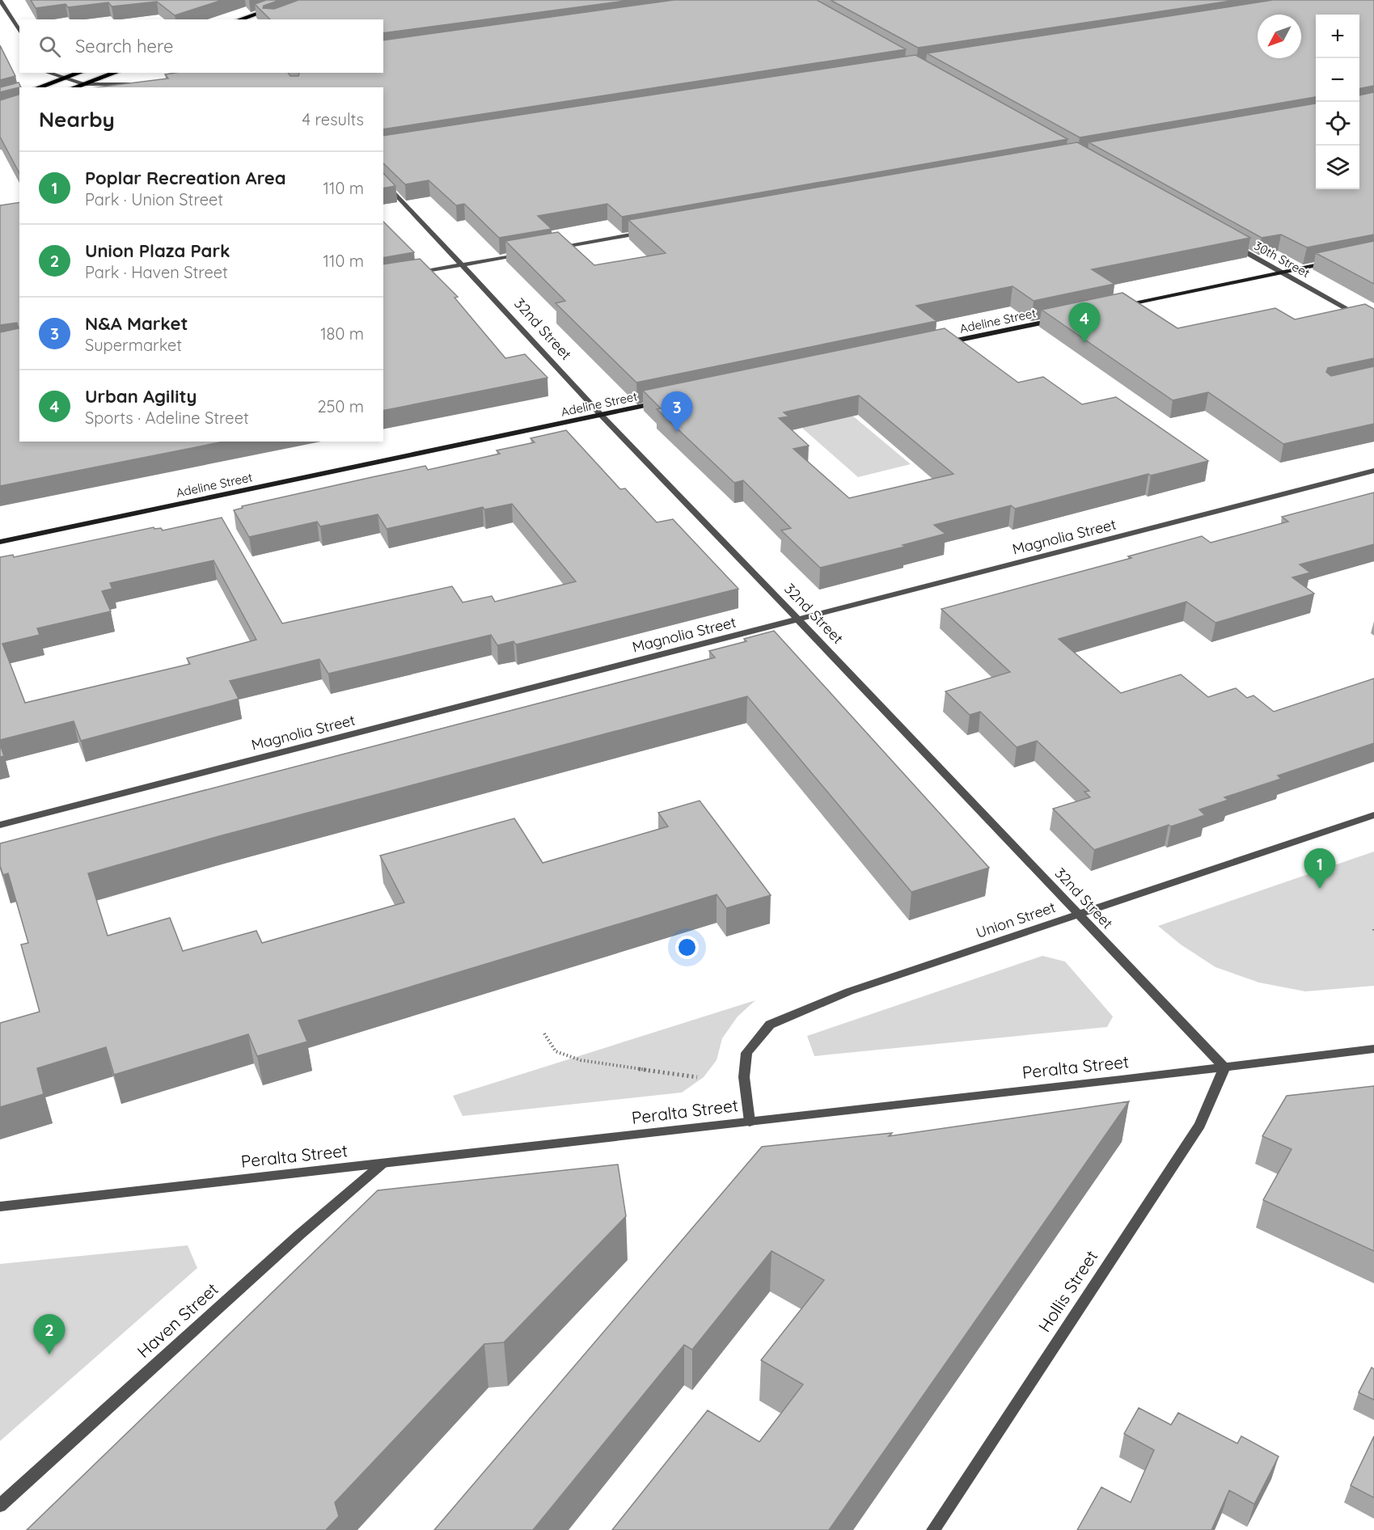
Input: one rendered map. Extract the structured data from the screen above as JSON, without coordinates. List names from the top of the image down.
{
  "streets": {
    "main road": ["Adeline Street"],
    "street": [
      "30th Street",
      "32nd Street",
      "Magnolia Street",
      "Union Street",
      "Peralta Street",
      "Hollis Street",
      "Haven Street"
    ]
  },
  "crossings": [
    ["Adeline Street", "32nd Street"],
    ["32nd Street", "Magnolia Street"],
    ["32nd Street", "Union Street"],
    ["32nd Street", "Peralta Street"],
    ["32nd Street", "Hollis Street"],
    ["Union Street", "Peralta Street"],
    ["Peralta Street", "Hollis Street"],
    ["Peralta Street", "Haven Street"]
  ],
  "north": "bottom left",
  "page": {
    "map_buttons": ["+", "−"],
    "search": "Search here",
    "heading": ["Nearby", "4 results"],
    "list": [
      {
        "mark": "1",
        "name": "Poplar Recreation Area",
        "note": "Park · Union Street",
        "value": "110 m"
      },
      {
        "mark": "2",
        "name": "Union Plaza Park",
        "note": "Park · Haven Street",
        "value": "110 m"
      },
      {
        "mark": "3",
        "name": "N&A Market",
        "note": "Supermarket",
        "value": "180 m"
      },
      {
        "mark": "4",
        "name": "Urban Agility",
        "note": "Sports · Adeline Street",
        "value": "250 m"
      }
    ],
    "pins": [
      "4",
      "3",
      "1",
      "2"
    ]
  }
}
